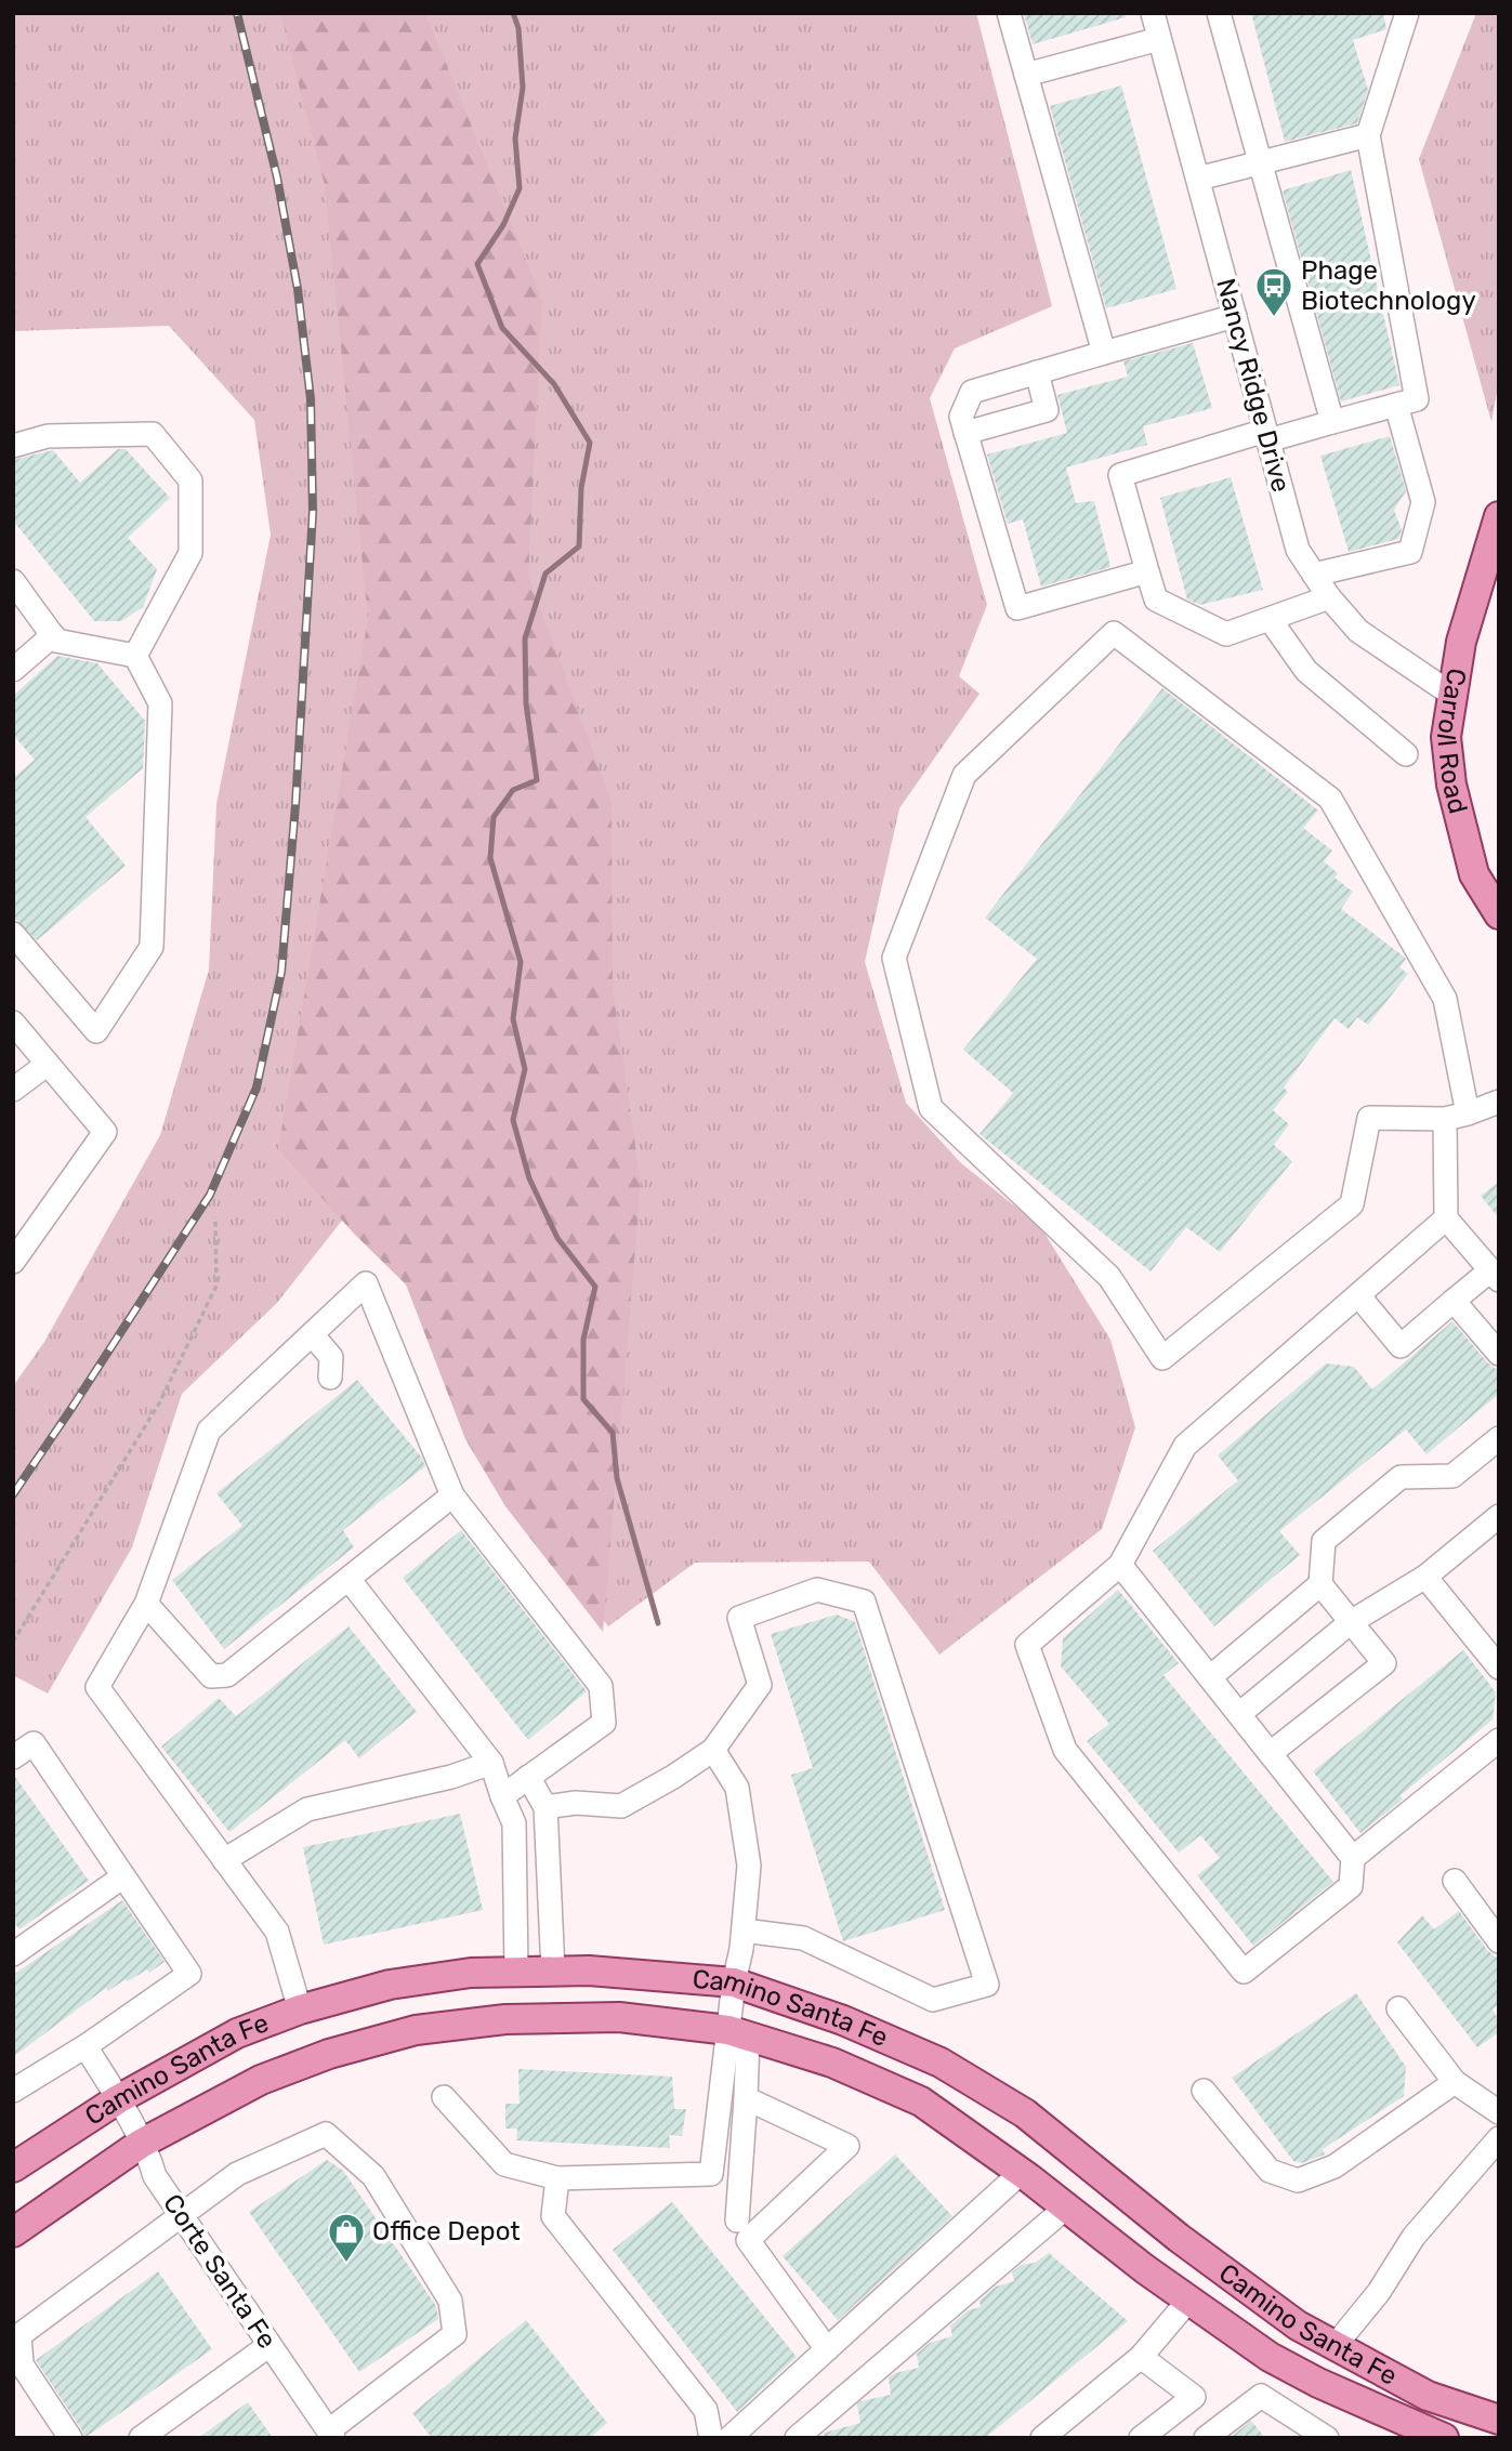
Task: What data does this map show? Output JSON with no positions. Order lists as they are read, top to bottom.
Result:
{
  "streets": {
    "main road": ["Carroll Road", "Camino Santa Fe"],
    "street": ["Nancy Ridge Drive", "Corte Santa Fe"]
  },
  "crossings": [
    ["Nancy Ridge Drive", "Carroll Road"],
    ["Camino Santa Fe", "Corte Santa Fe"]
  ],
  "places": {
    "bus stop": ["Phage Biotechnology"],
    "shop": ["Office Depot"]
  }
}
